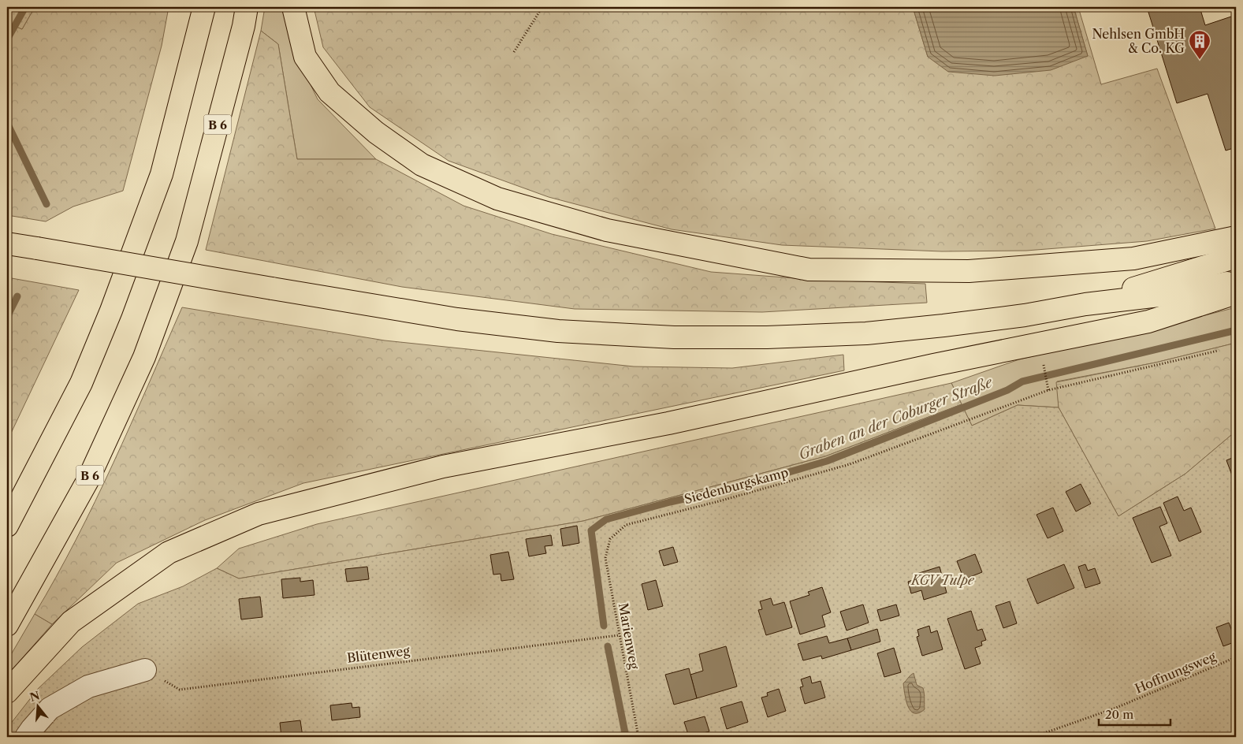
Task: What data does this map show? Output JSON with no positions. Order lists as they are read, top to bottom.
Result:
{
  "streets": {
    "highway": ["B 6"],
    "path": [
      "Siedenburgskamp",
      "Marienweg",
      "Blütenweg",
      "Hoffnungsweg"
    ]
  },
  "crossings": [
    ["Siedenburgskamp", "Marienweg"],
    ["Marienweg", "Blütenweg"]
  ],
  "water": ["Graben an der Coburger Straße"],
  "parks": ["KGV Tulpe"],
  "places": {
    "building": ["Nehlsen GmbH & Co. KG"]
  },
  "scale_bar": "20 m",
  "north": "top"
}
